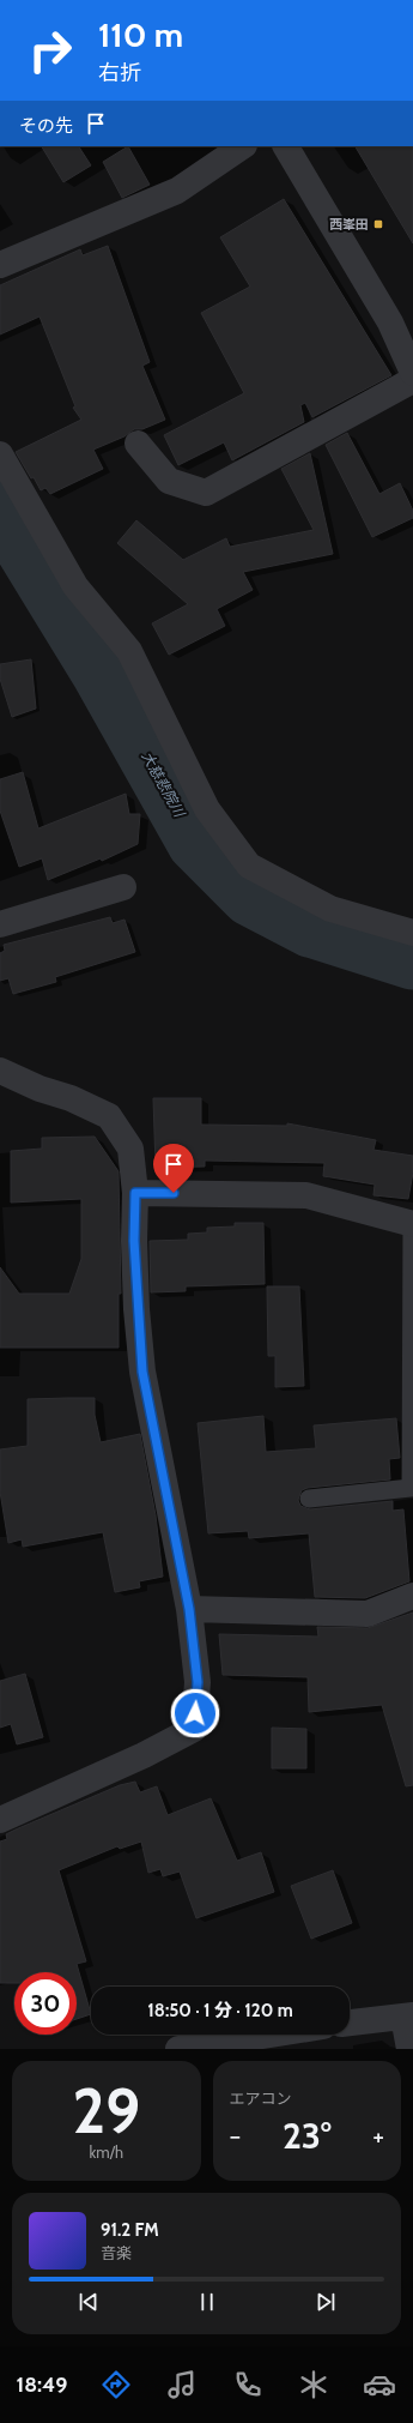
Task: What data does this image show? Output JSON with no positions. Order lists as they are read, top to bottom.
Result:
{
  "water": ["大慈悲院川"],
  "places": {
    "transit": ["西峯田"]
  },
  "page": {
    "turn": ["110 m", "右折"],
    "then": "その先",
    "limit": "30",
    "trip": "18:50 · 1 分 · 120 m",
    "tile": [
      ["29", "km/h"],
      "エアコン"
    ],
    "heat": ["−", "23°", "+"],
    "song": ["91.2 FM", "音楽"],
    "tabs": "18:49"
  }
}
